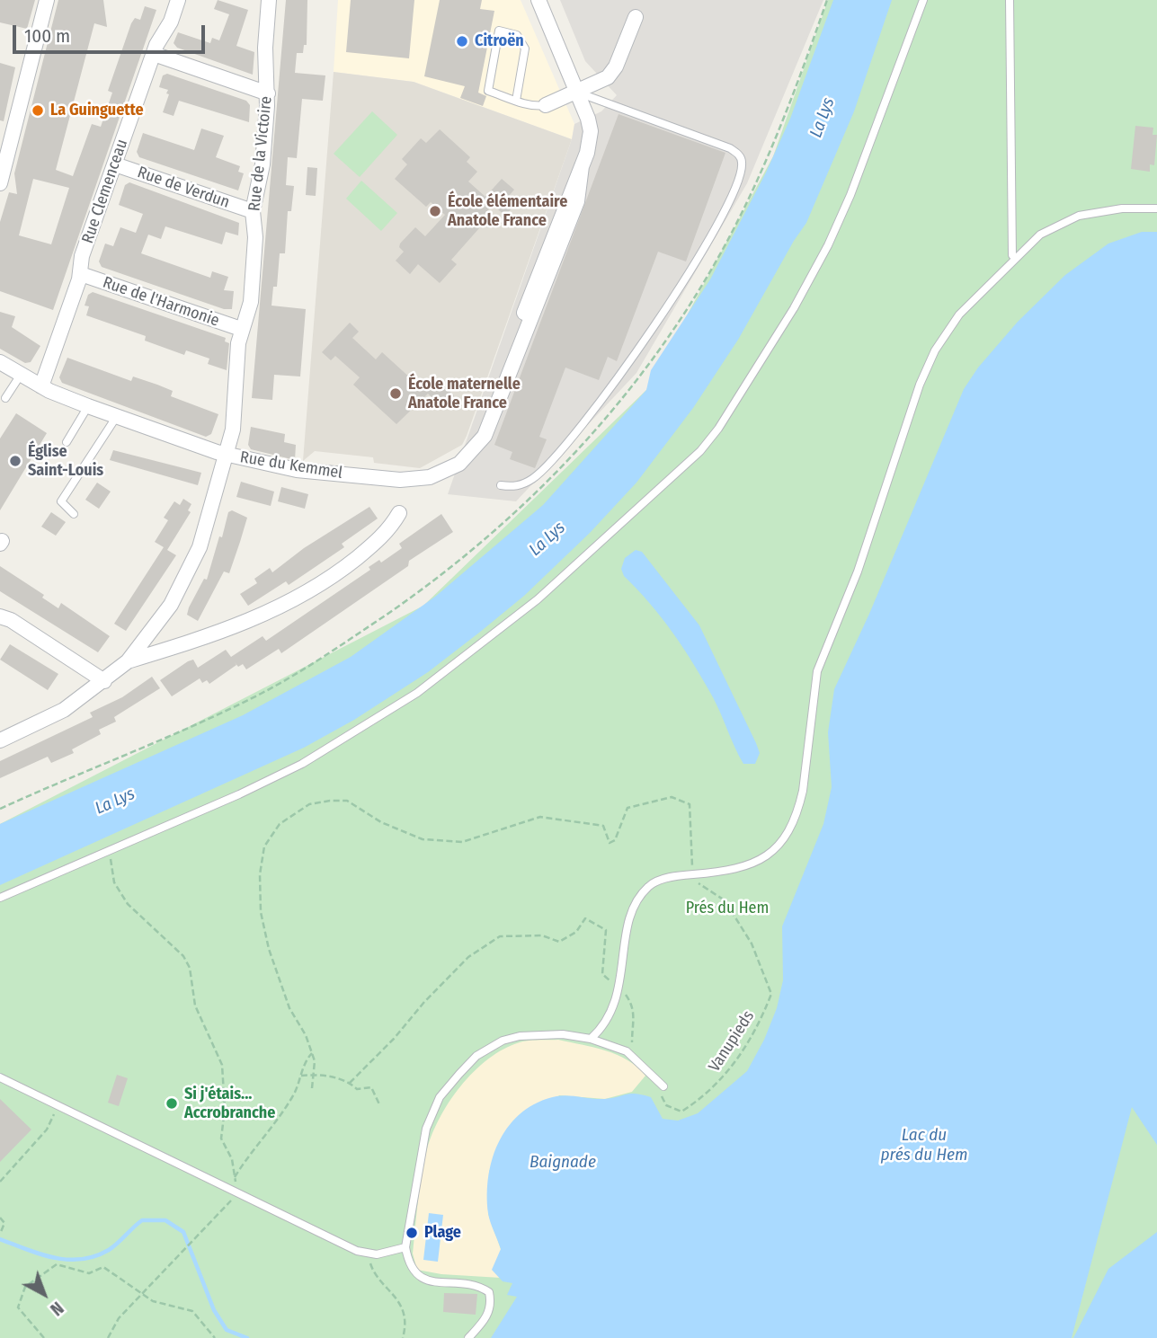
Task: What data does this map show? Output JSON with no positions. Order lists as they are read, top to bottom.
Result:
{
  "streets": {
    "street": [
      "Rue de la Victoire",
      "Rue de Verdun",
      "Rue Clemenceau",
      "Rue de l'Harmonie",
      "Rue du Kemmel"
    ],
    "path": ["Vanupieds"]
  },
  "crossings": [
    ["Rue de la Victoire", "Rue de Verdun"],
    ["Rue de la Victoire", "Rue de l'Harmonie"],
    ["Rue de la Victoire", "Rue du Kemmel"],
    ["Rue de Verdun", "Rue Clemenceau"],
    ["Rue Clemenceau", "Rue de l'Harmonie"],
    ["Rue Clemenceau", "Rue du Kemmel"]
  ],
  "water": ["La Lys", "Lac du prés du Hem", "Baignade"],
  "parks": ["Prés du Hem"],
  "places": [
    "Citroën",
    "La Guinguette",
    "École élémentaire Anatole France",
    "École maternelle Anatole France",
    "Église Saint-Louis",
    "Si j'étais... Accrobranche",
    "Plage"
  ],
  "scale_bar": "100 m",
  "north": "bottom right"
}
